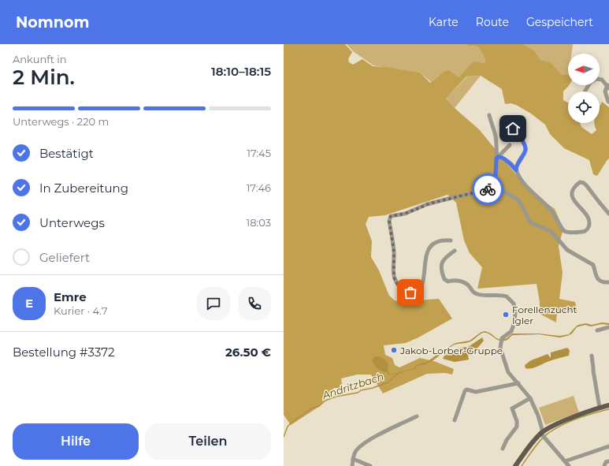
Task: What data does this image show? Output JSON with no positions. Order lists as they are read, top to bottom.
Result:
{
  "water": ["Andritzbach"],
  "places": ["Forellenzucht Igler", "Jakob-Lorber-Gruppe"],
  "north": "left",
  "page": {
    "header": "Nomnom",
    "nav": ["Karte", "Route", "Gespeichert"],
    "heading": ["2 Min.", "Ankunft in", "18:10–18:15"],
    "panel": [
      "Emre",
      "Kurier · 4.7",
      "Bestellung #3372",
      "26.50 €"
    ],
    "bar": "Unterwegs · 220 m",
    "list": [
      ["Bestätigt", "17:45"],
      ["In Zubereitung", "17:46"],
      ["Unterwegs", "18:03"],
      "Geliefert"
    ],
    "round": "E",
    "buttons": ["Hilfe", "Teilen"]
  }
}
